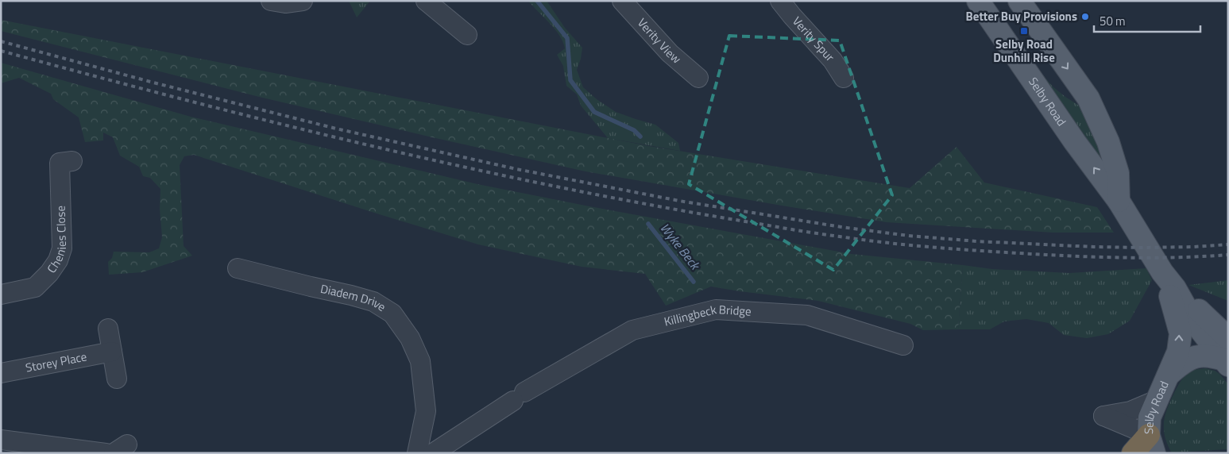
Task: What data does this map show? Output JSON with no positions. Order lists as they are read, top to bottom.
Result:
{
  "streets": {
    "main road": ["Selby Road"],
    "street": [
      "Verity Spur",
      "Verity View",
      "Chenies Close",
      "Diadem Drive",
      "Killingbeck Bridge",
      "Storey Place"
    ]
  },
  "water": ["Wyke Beck"],
  "places": {
    "other": ["Better Buy Provisions"],
    "transit": ["Selby Road Dunhill Rise"]
  },
  "scale_bar": "50 m"
}
